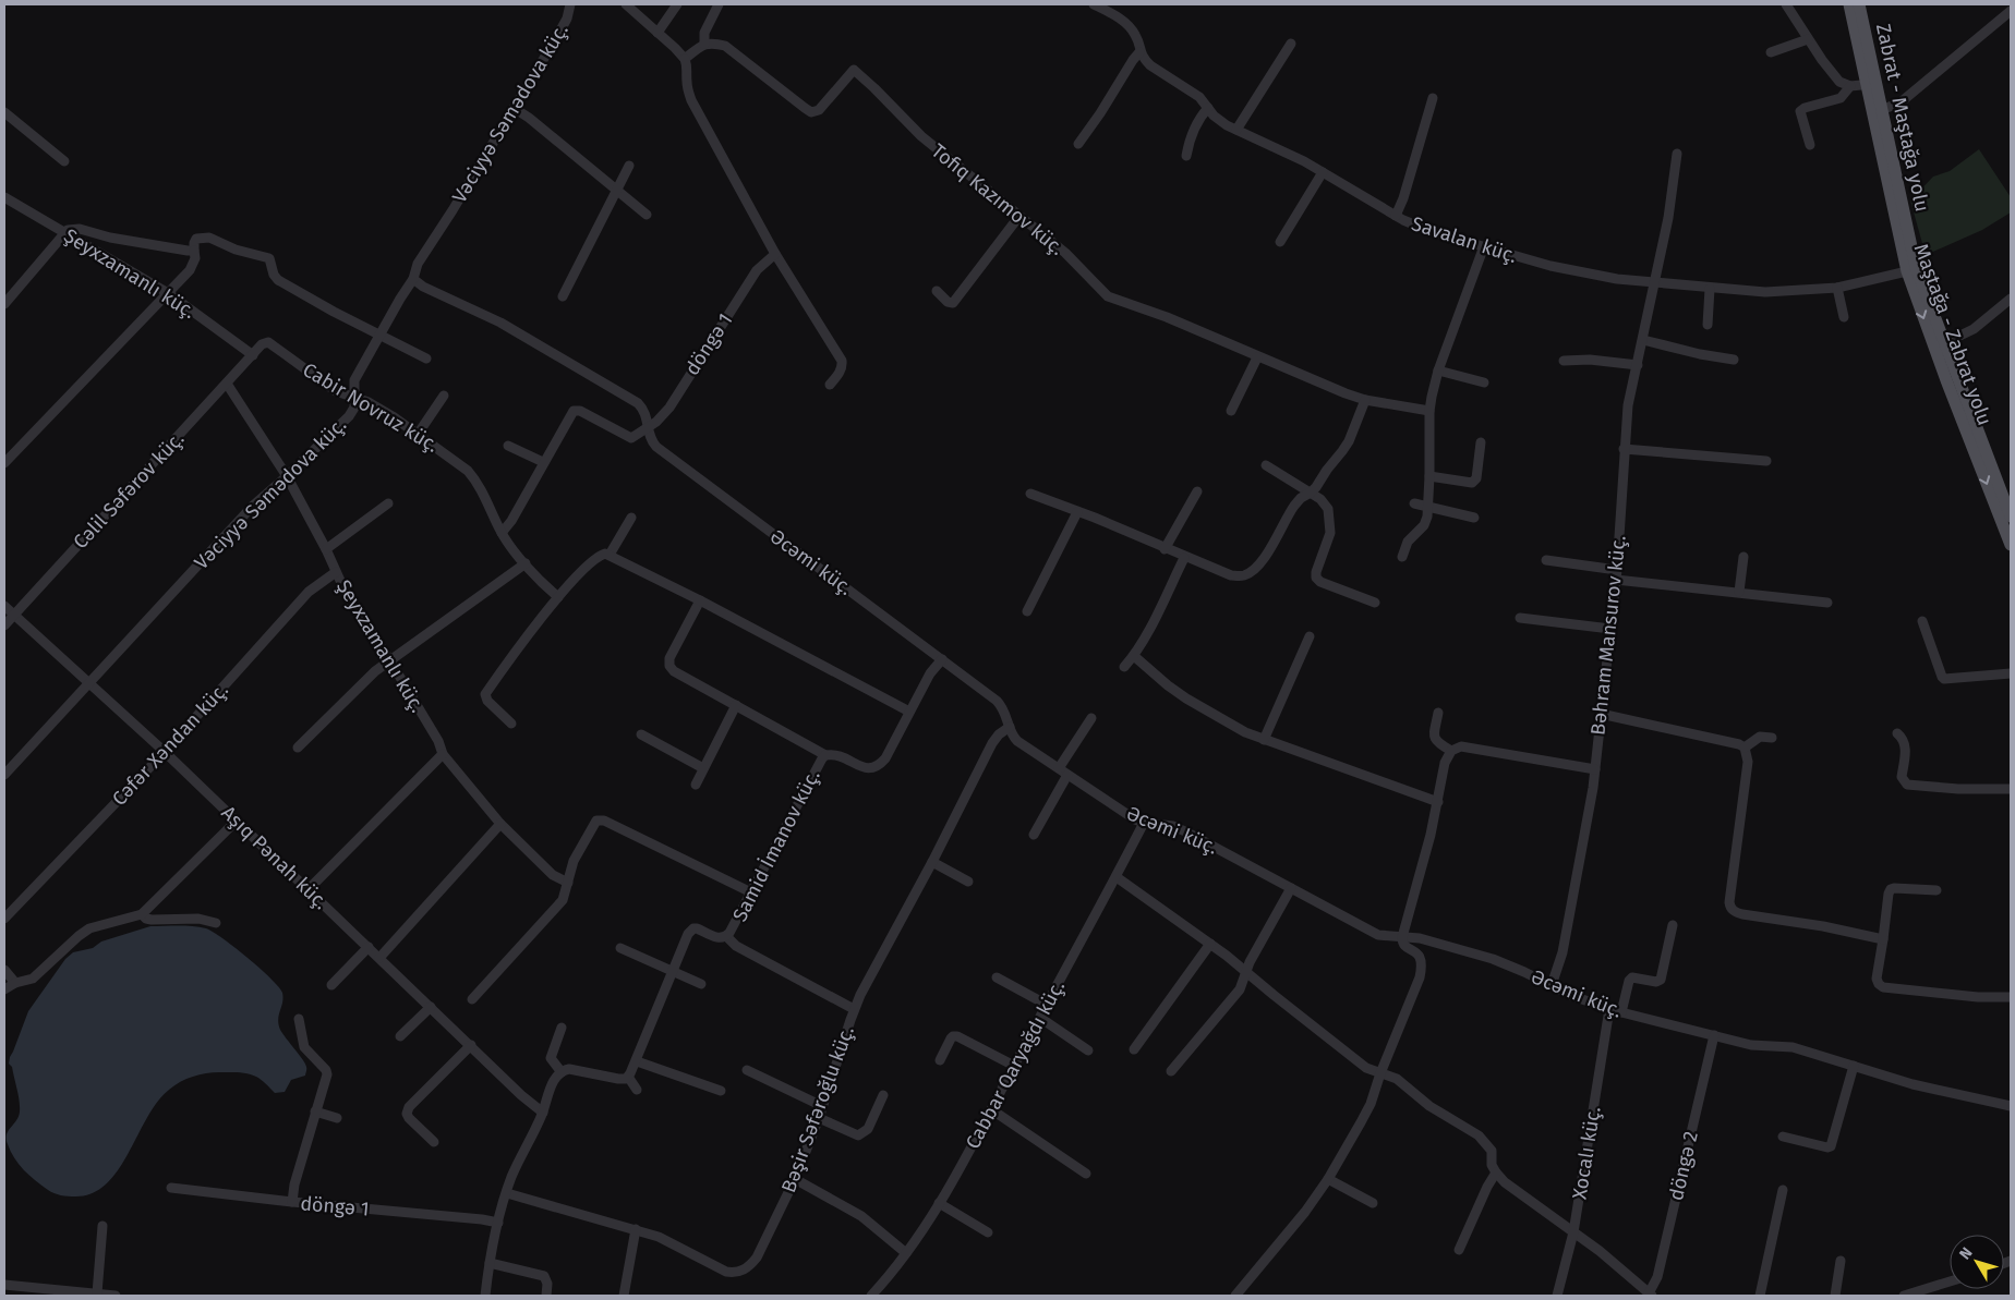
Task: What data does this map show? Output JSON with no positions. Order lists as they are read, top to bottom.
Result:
{
  "streets": {
    "main road": ["Zabrat - Maştağa yolu", "Maştağa - Zabrat yolu"],
    "street": [
      "Vəciyyə Səmədova küç.",
      "Tofiq Kazımov küç.",
      "Savalan küç.",
      "Şeyxzamanlı küç.",
      "döngə 1",
      "Cabir Novruz küç.",
      "Cəlil Səfərov küç.",
      "Əcəmi küç.",
      "Bəhram Mansurov küç.",
      "Cəfər Xəndan küç.",
      "Samid İmanov küç.",
      "Aşıq Pənah küç.",
      "Cabbar Qaryağdı küç.",
      "Bəşir Səfəroğlu küç.",
      "Xocalı küç.",
      "döngə 2"
    ]
  },
  "crossings": [
    ["Vəciyyə Səmədova küç.", "Şeyxzamanlı küç."],
    ["Vəciyyə Səmədova küç.", "Cabir Novruz küç."],
    ["Vəciyyə Səmədova küç.", "Əcəmi küç."],
    ["Vəciyyə Səmədova küç.", "Aşıq Pənah küç."],
    ["Zabrat - Maştağa yolu", "Maştağa - Zabrat yolu"],
    ["Savalan küç.", "Maştağa - Zabrat yolu"],
    ["Savalan küç.", "Bəhram Mansurov küç."],
    ["Şeyxzamanlı küç.", "Cabir Novruz küç."],
    ["Şeyxzamanlı küç.", "Cəlil Səfərov küç."],
    ["Şeyxzamanlı küç.", "Cəfər Xəndan küç."],
    ["döngə 1", "Cabir Novruz küç."],
    ["döngə 1", "Əcəmi küç."],
    ["Cabir Novruz küç.", "Cəlil Səfərov küç."],
    ["Cəlil Səfərov küç.", "Aşıq Pənah küç."],
    ["Əcəmi küç.", "Bəhram Mansurov küç."],
    ["Əcəmi küç.", "Samid İmanov küç."],
    ["Əcəmi küç.", "Cabbar Qaryağdı küç."],
    ["Əcəmi küç.", "Bəşir Səfəroğlu küç."],
    ["Əcəmi küç.", "Xocalı küç."],
    ["Əcəmi küç.", "döngə 2"],
    ["Cəfər Xəndan küç.", "Aşıq Pənah küç."]
  ],
  "one_way": ["Maştağa - Zabrat yolu"],
  "north": "top left"
}
